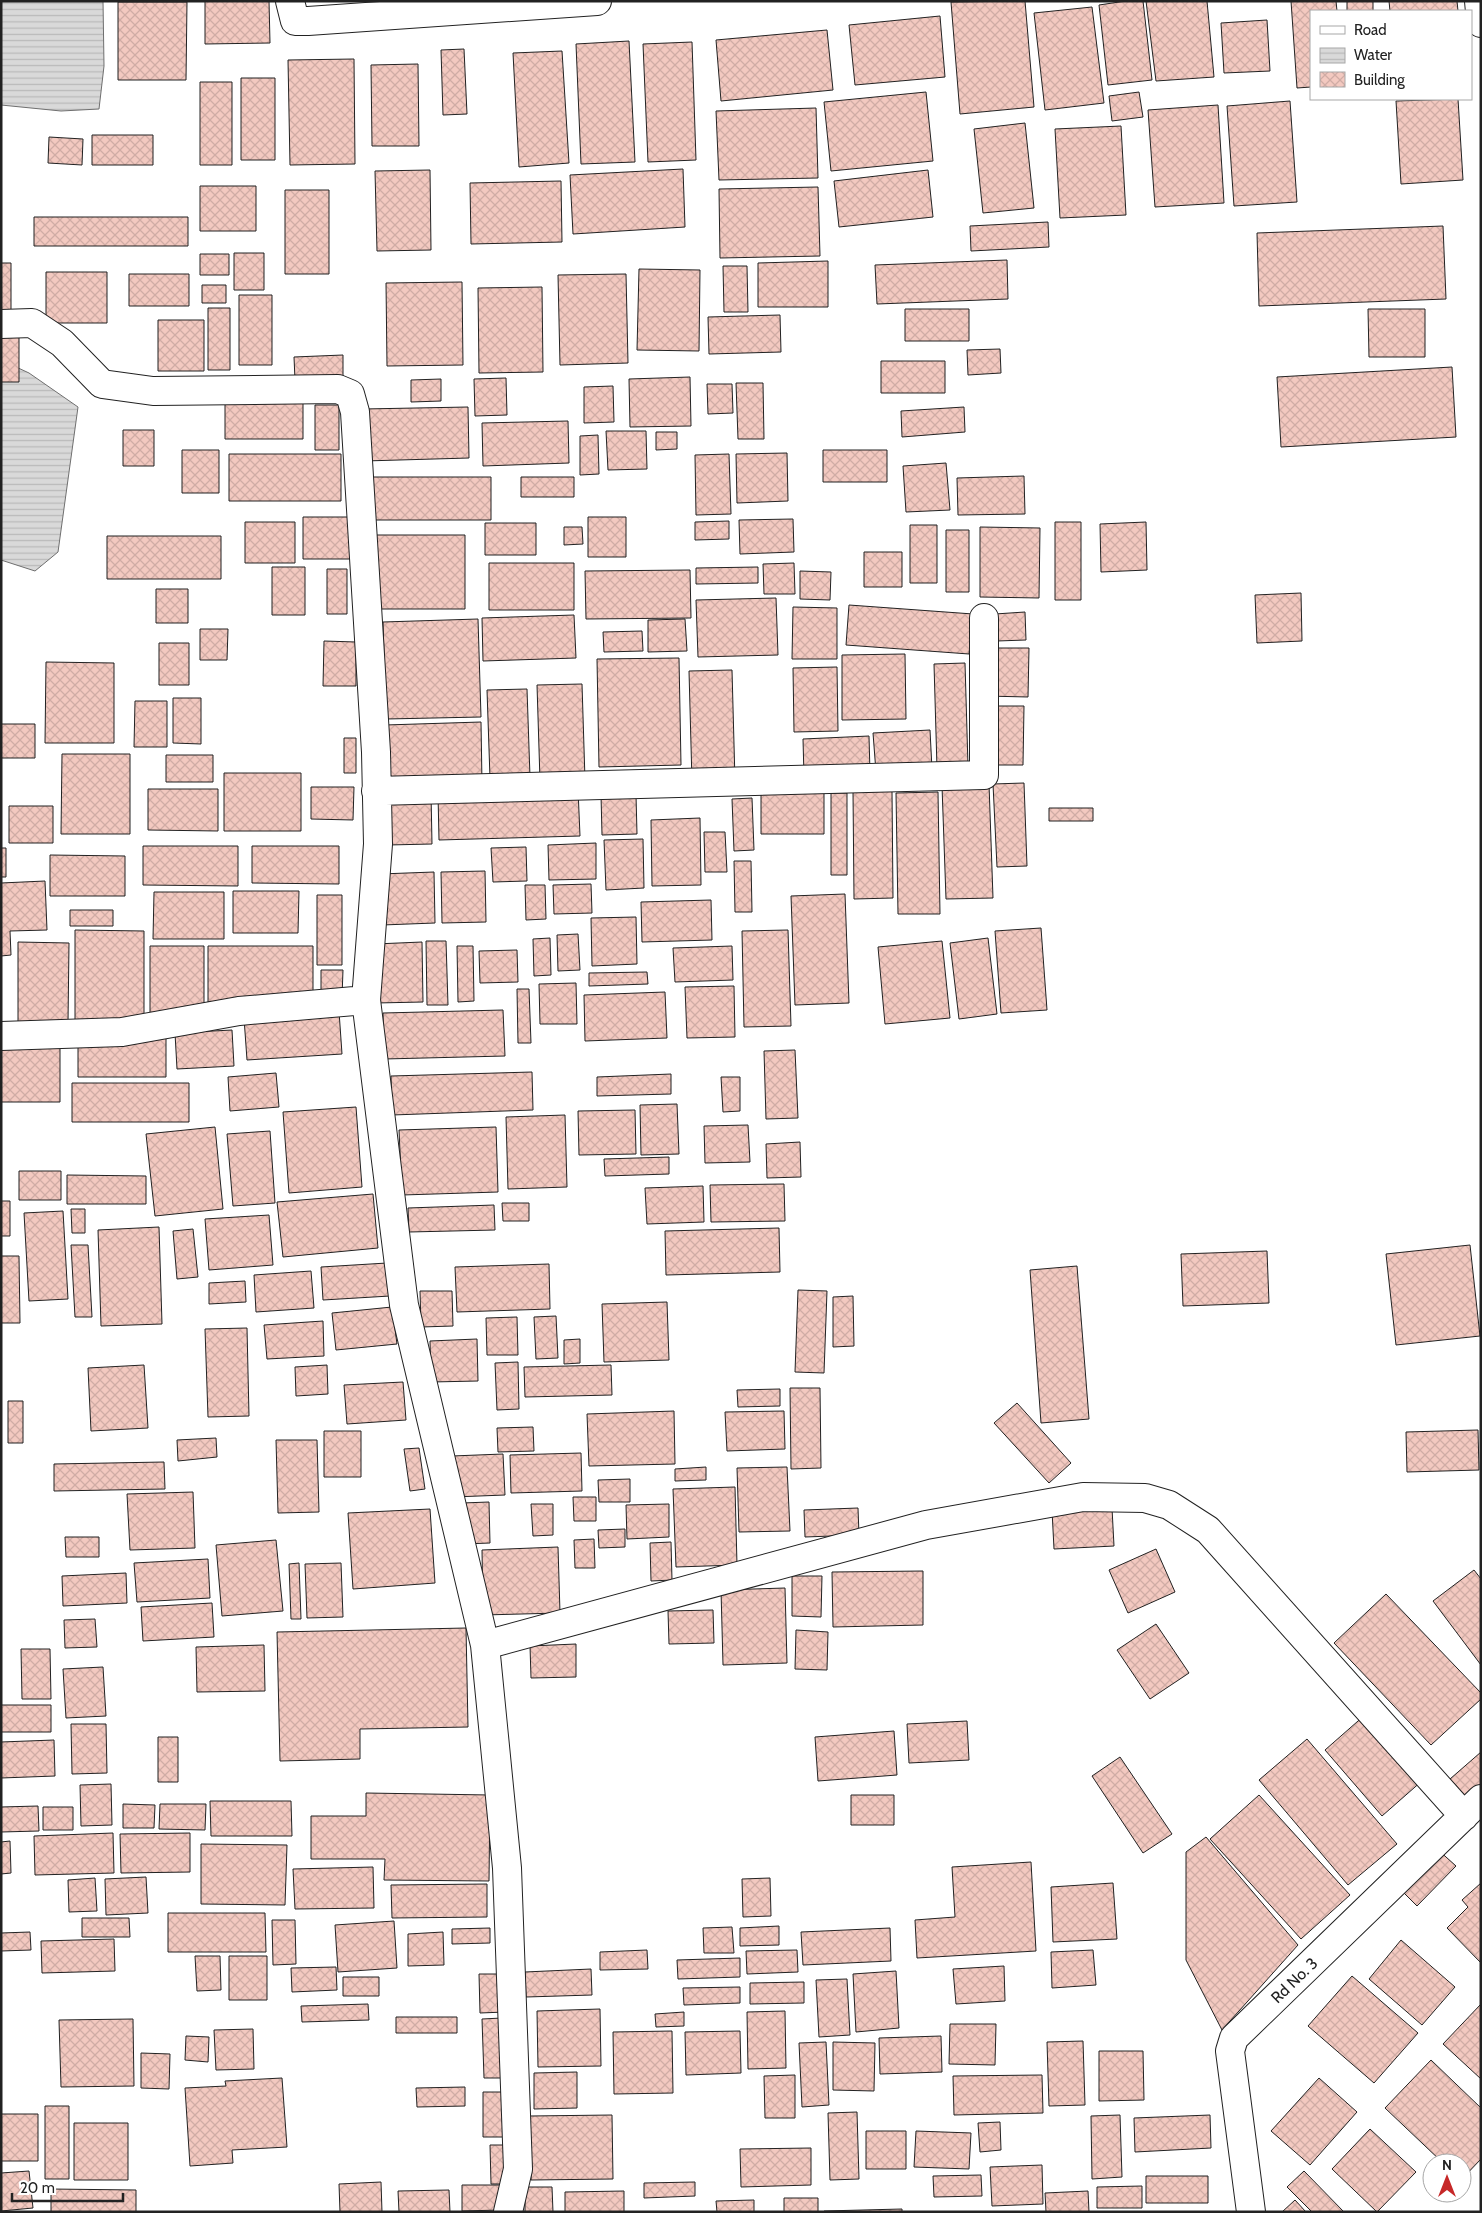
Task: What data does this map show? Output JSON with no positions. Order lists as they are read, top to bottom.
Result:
{
  "streets": {
    "street": ["Rd No. 3"]
  },
  "legend": ["Road", "Water", "Building"],
  "scale_bar": "20 m",
  "north": "top"
}
